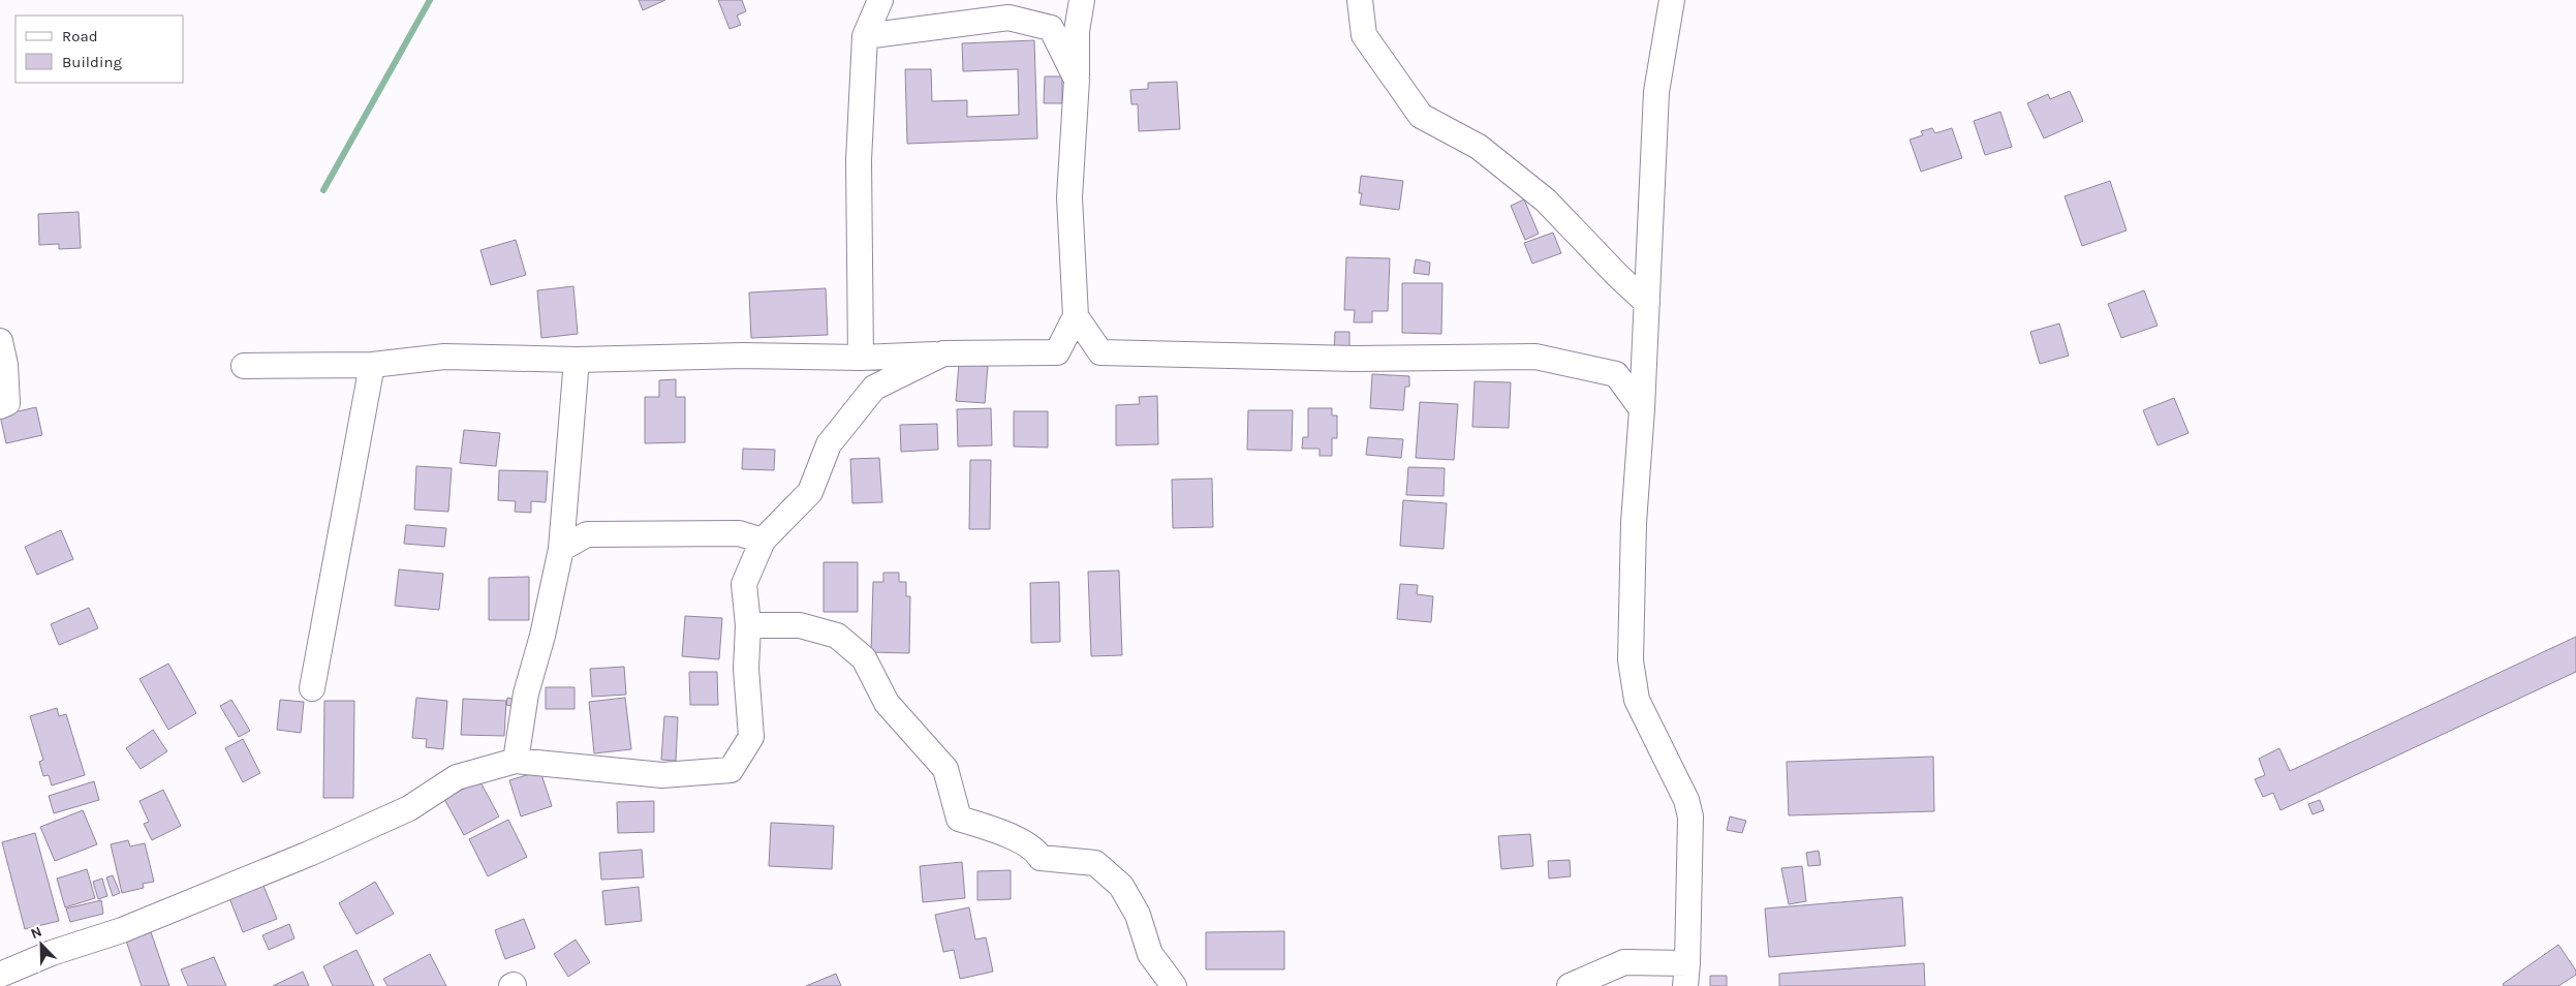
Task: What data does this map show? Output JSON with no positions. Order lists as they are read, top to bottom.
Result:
{
  "legend": ["Road", "Building"],
  "north": "top left"
}
